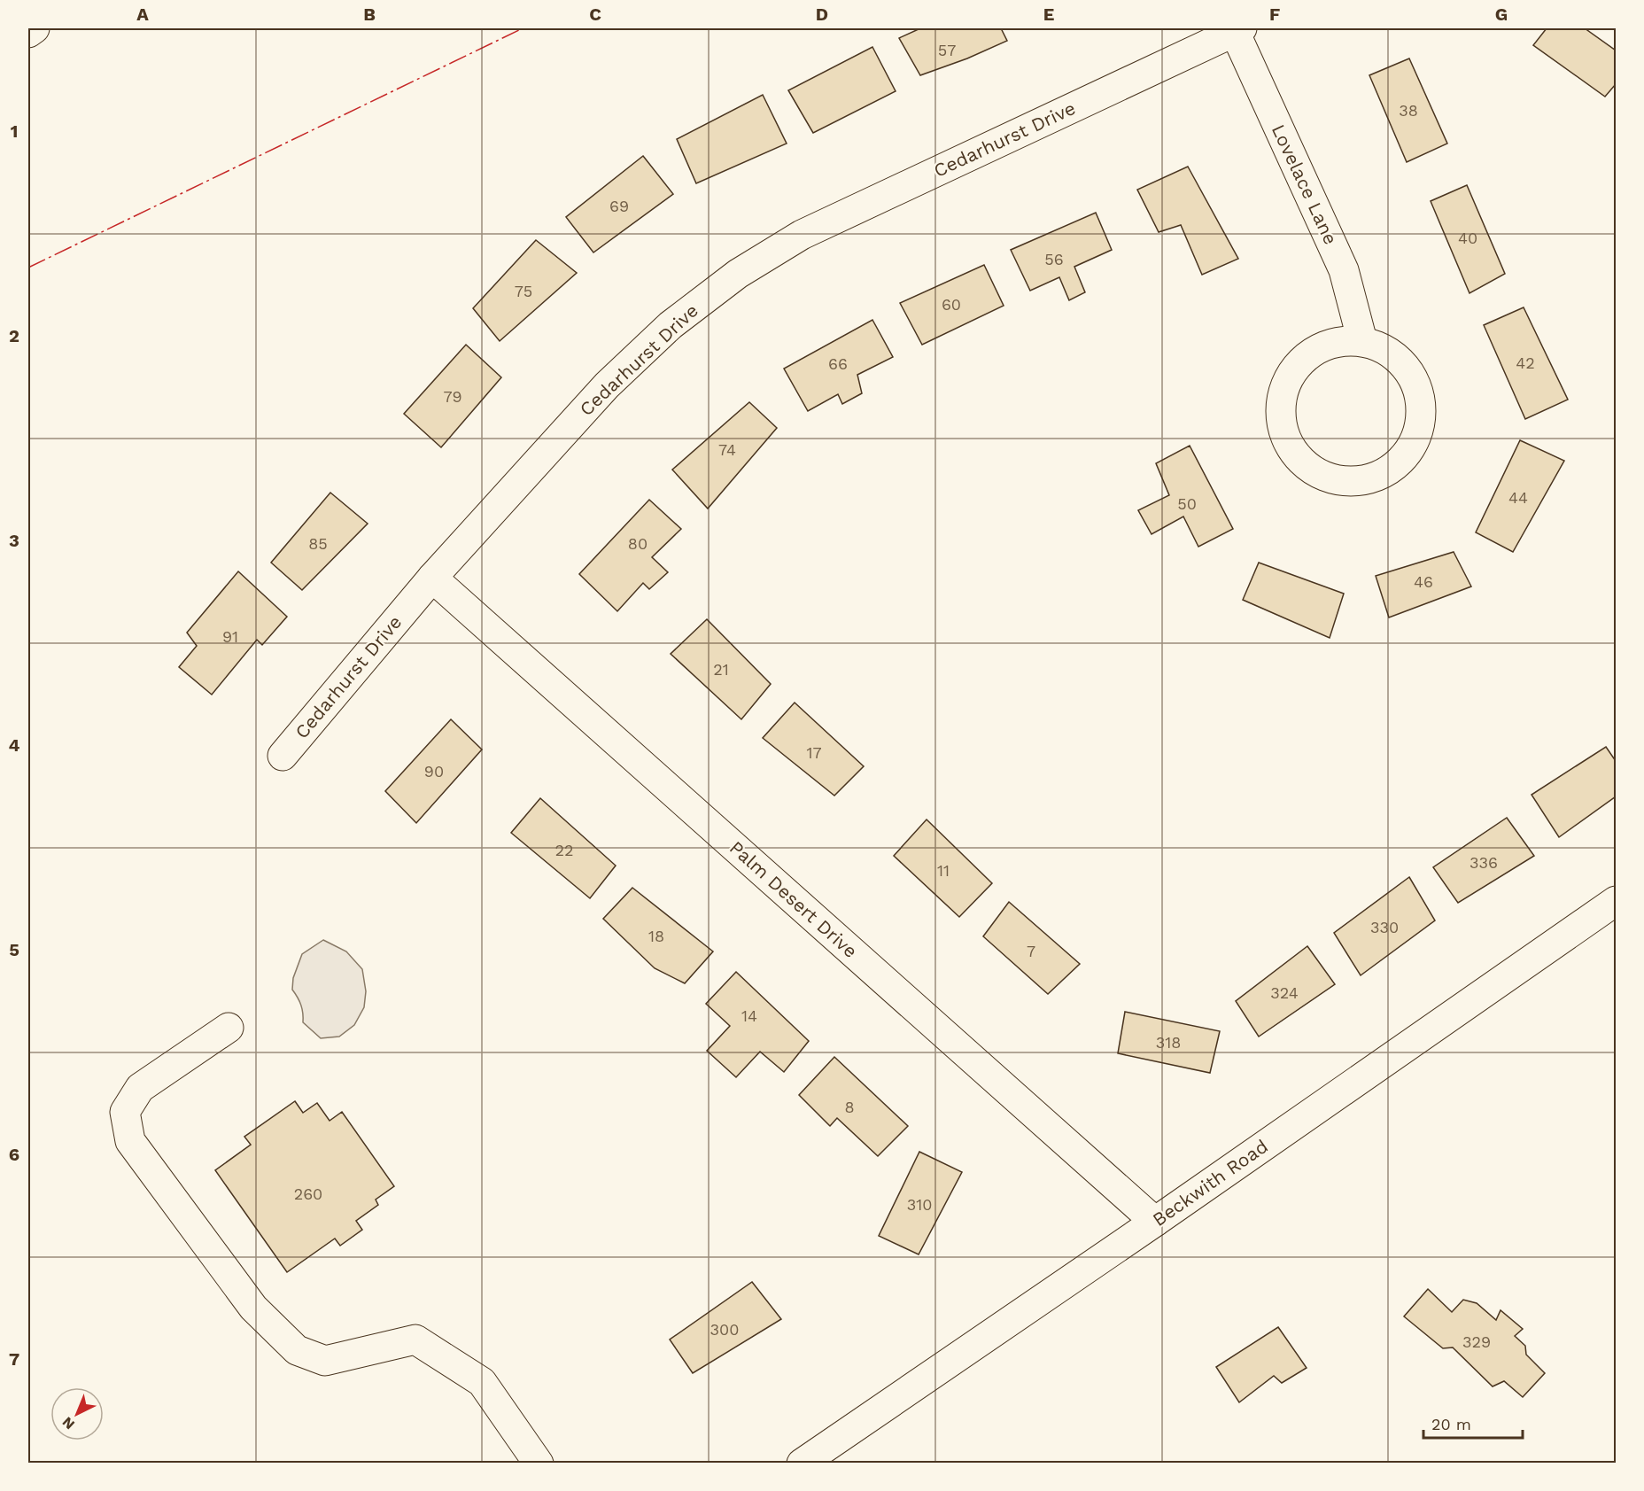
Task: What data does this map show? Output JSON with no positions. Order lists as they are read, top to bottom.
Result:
{
  "streets": {
    "street": [
      "Cedarhurst Drive",
      "Lovelace Lane",
      "Palm Desert Drive",
      "Beckwith Road"
    ]
  },
  "crossings": [
    ["Cedarhurst Drive", "Lovelace Lane"],
    ["Cedarhurst Drive", "Palm Desert Drive"],
    ["Palm Desert Drive", "Beckwith Road"]
  ],
  "house_numbers": [
    "57",
    "38",
    "69",
    "40",
    "56",
    "75",
    "60",
    "42",
    "66",
    "79",
    "74",
    "44",
    "50",
    "85",
    "80",
    "46",
    "91",
    "21",
    "17",
    "90",
    "22",
    "336",
    "11",
    "330",
    "18",
    "7",
    "324",
    "14",
    "318",
    "8",
    "260",
    "310",
    "300",
    "329"
  ],
  "scale_bar": "20 m",
  "north": "bottom left",
  "grid": {
    "columns": [
      "A",
      "B",
      "C",
      "D",
      "E",
      "F",
      "G"
    ],
    "rows": [
      "1",
      "2",
      "3",
      "4",
      "5",
      "6",
      "7"
    ]
  }
}
